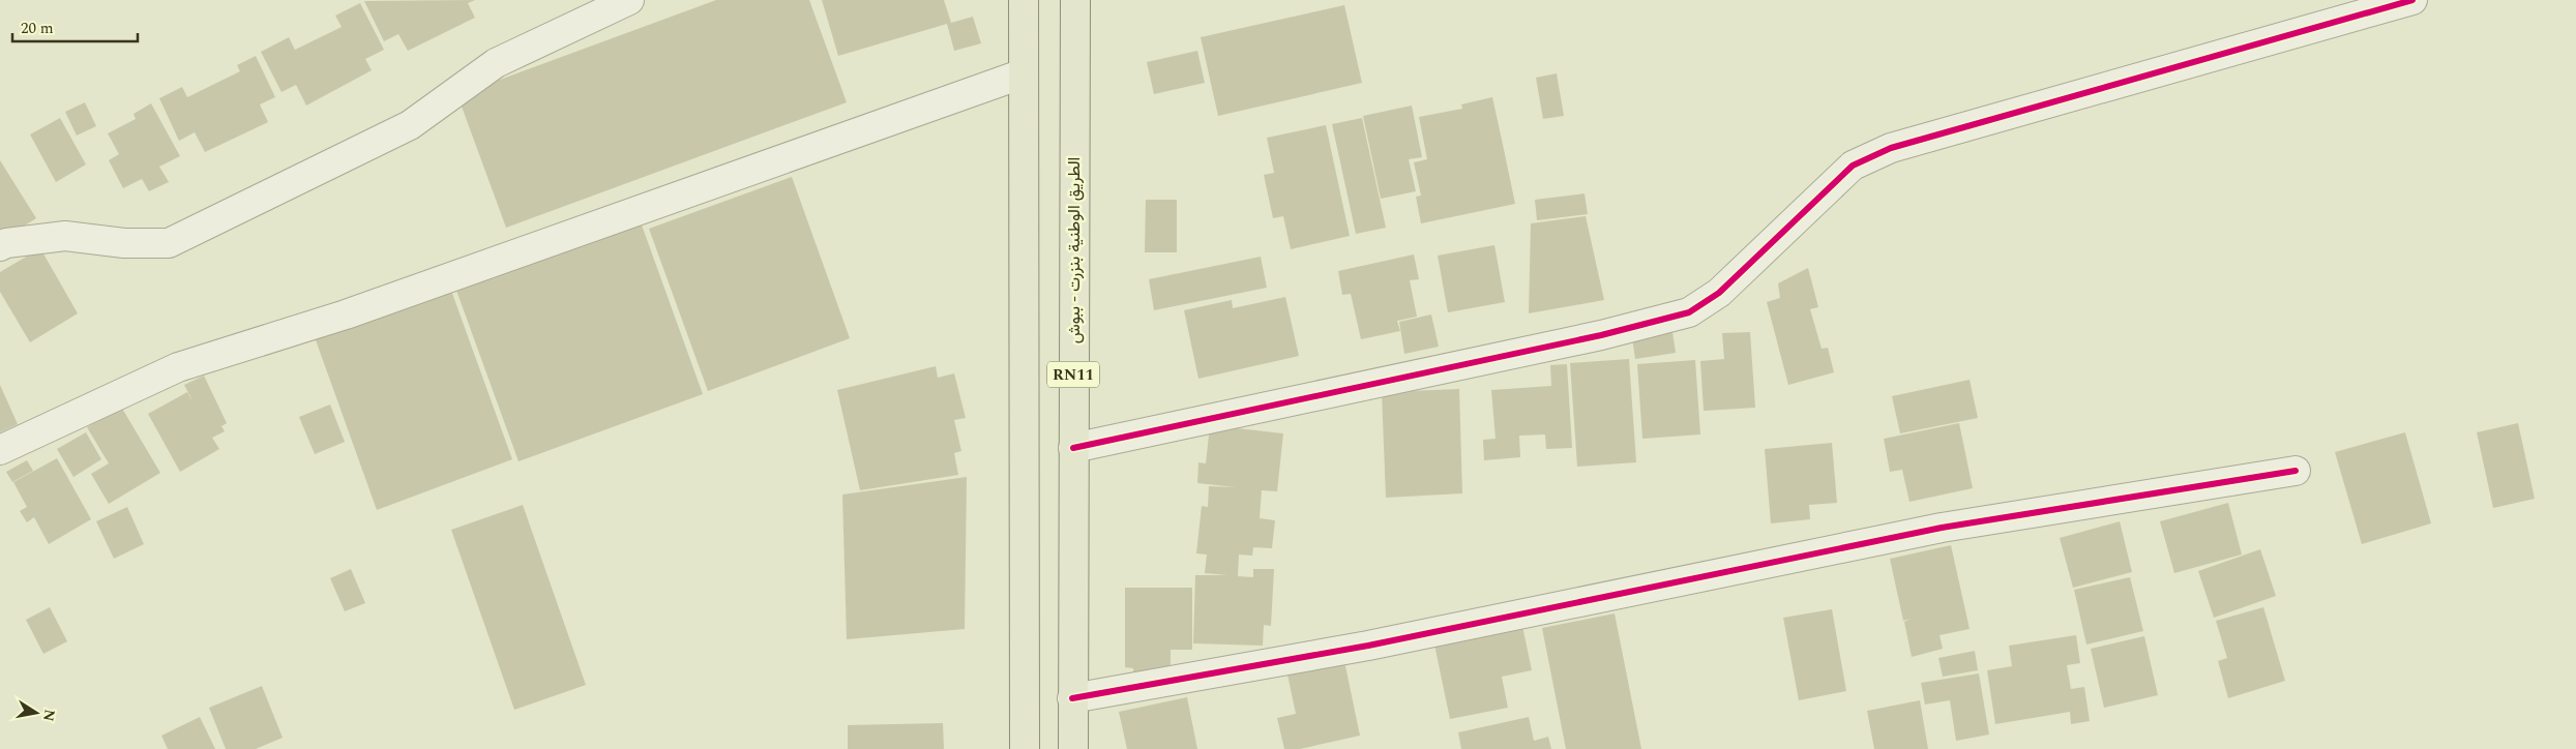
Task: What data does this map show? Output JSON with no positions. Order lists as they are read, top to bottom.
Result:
{
  "streets": {
    "main road": ["الطريق الوطنية بنزرت - ببوش", "RN11"]
  },
  "scale_bar": "20 m",
  "north": "right"
}
